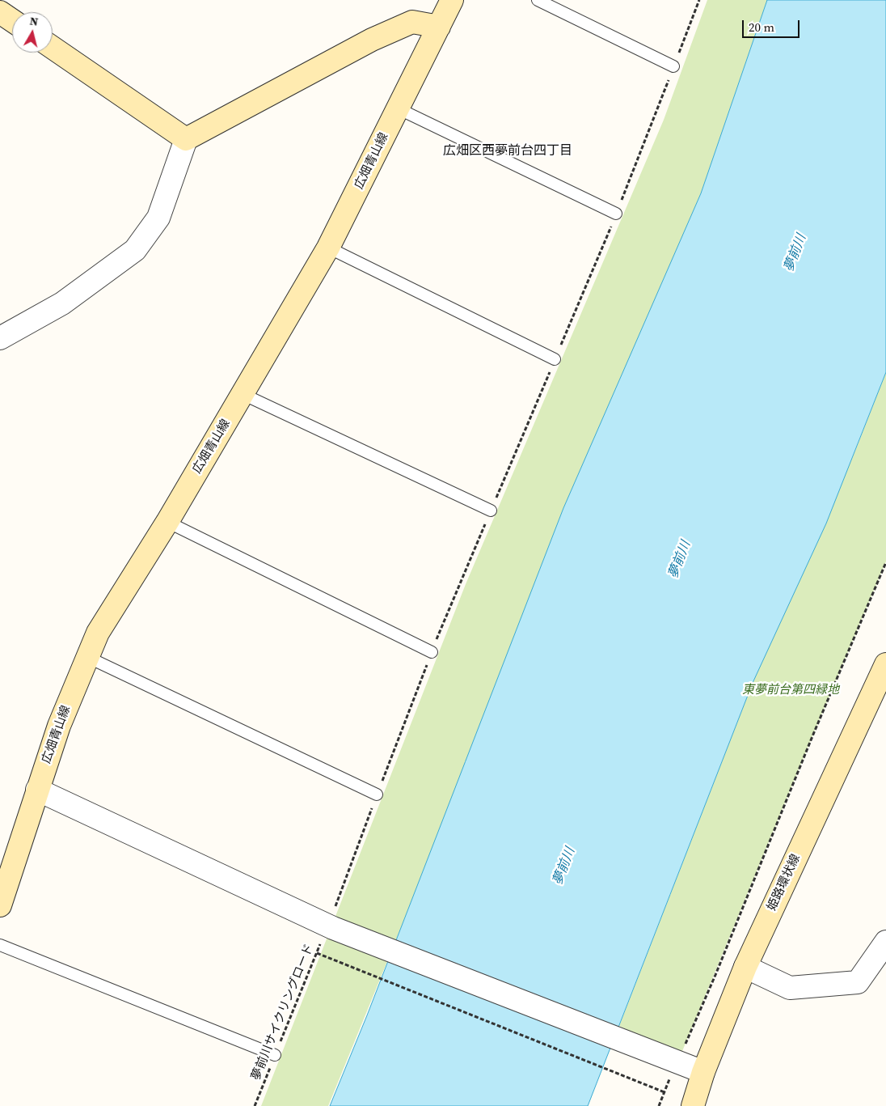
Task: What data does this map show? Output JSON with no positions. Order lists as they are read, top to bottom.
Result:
{
  "streets": {
    "main road": ["広畑青山線", "姫路環状線"],
    "path": ["夢前川サイクリングロード"]
  },
  "districts": ["広畑区西夢前台四丁目"],
  "water": ["夢前川"],
  "parks": ["東夢前台第四緑地"],
  "scale_bar": "20 m",
  "north": "top"
}
